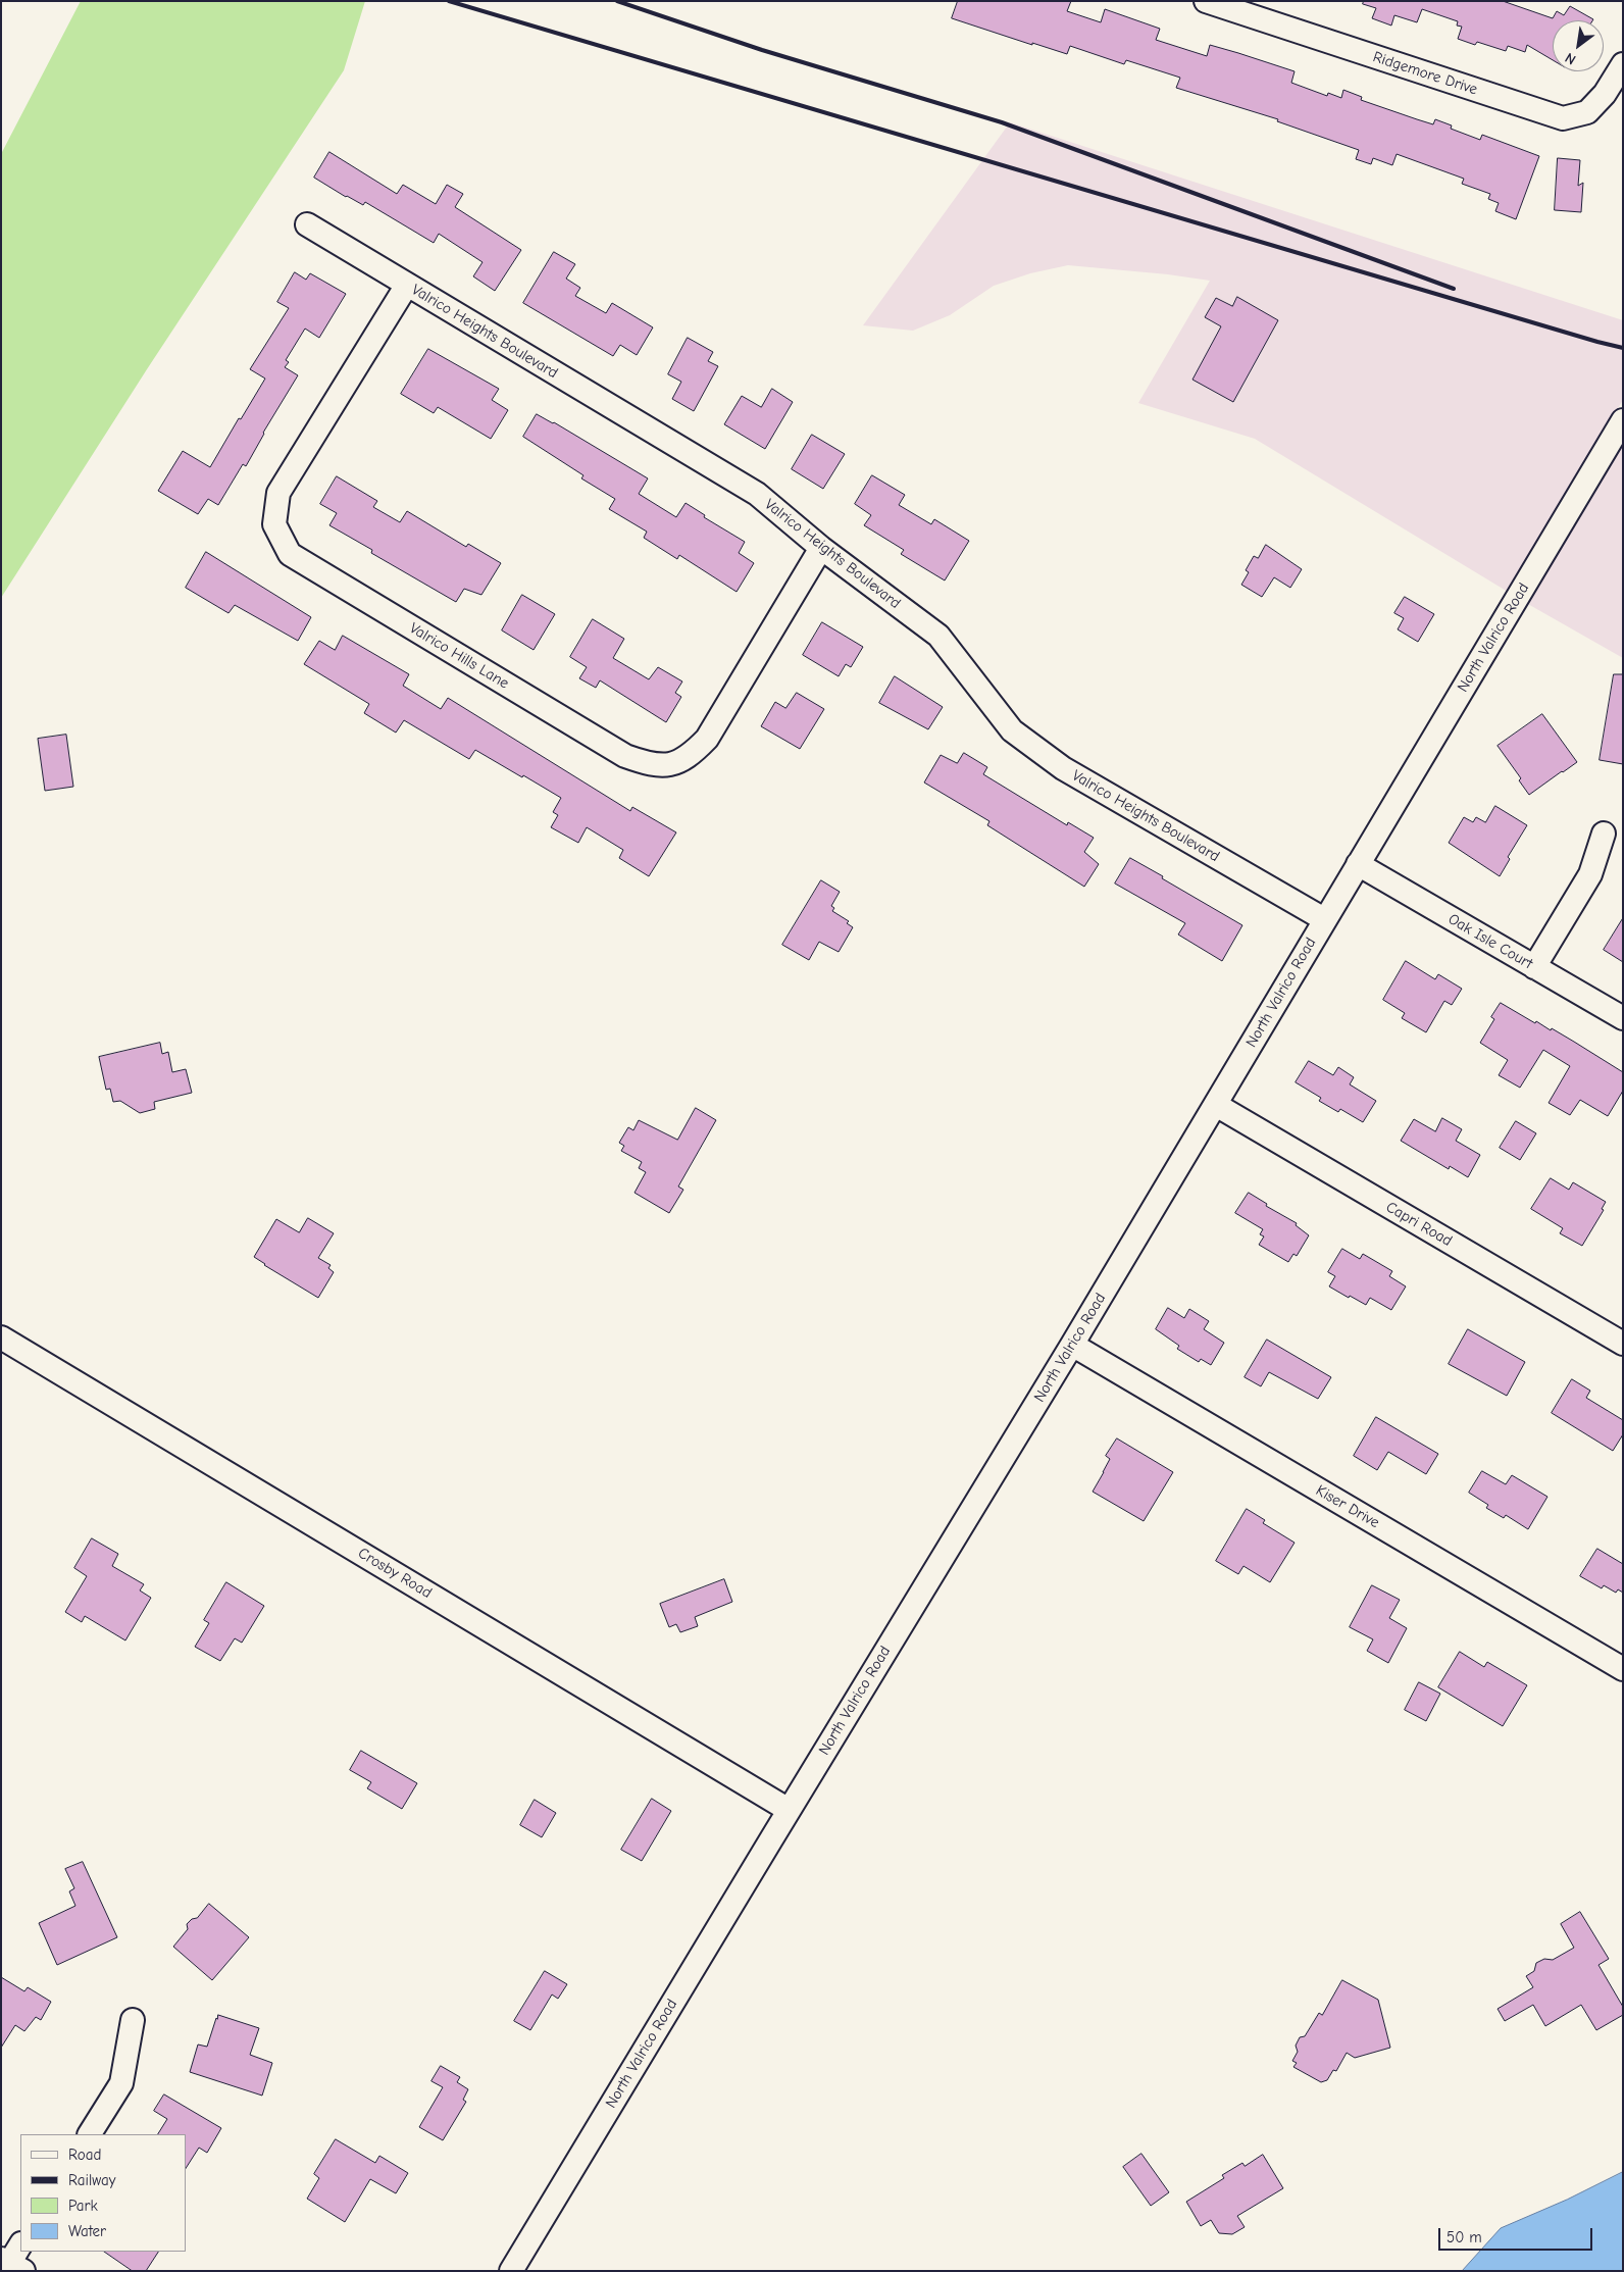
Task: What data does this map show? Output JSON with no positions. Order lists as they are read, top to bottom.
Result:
{
  "streets": {
    "street": [
      "Ridgemore Drive",
      "Valrico Heights Boulevard",
      "North Valrico Road",
      "Valrico Hills Lane",
      "Oak Isle Court",
      "Capri Road",
      "Kiser Drive",
      "Crosby Road"
    ]
  },
  "crossings": [
    ["Valrico Heights Boulevard", "North Valrico Road"],
    ["Valrico Heights Boulevard", "Valrico Hills Lane"],
    ["North Valrico Road", "Oak Isle Court"],
    ["North Valrico Road", "Capri Road"],
    ["North Valrico Road", "Kiser Drive"],
    ["North Valrico Road", "Crosby Road"]
  ],
  "legend": [
    "Road",
    "Railway",
    "Park",
    "Water"
  ],
  "scale_bar": "50 m",
  "north": "bottom left"
}
